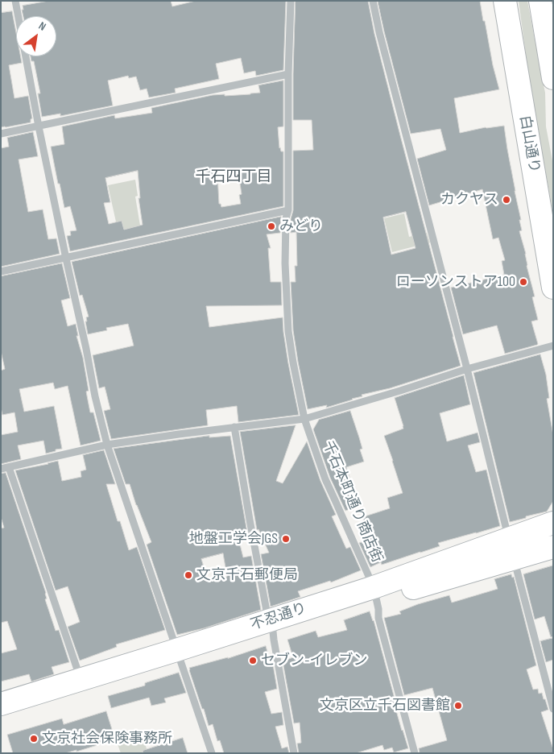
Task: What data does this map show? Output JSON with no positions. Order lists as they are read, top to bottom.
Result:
{
  "streets": {
    "main road": ["白山通り", "不忍通り"],
    "street": ["千石本町通り商店街"]
  },
  "crossings": [
    ["千石本町通り商店街", "不忍通り"]
  ],
  "districts": ["千石四丁目"],
  "places": [
    "カクヤス",
    "みどり",
    "ローソンストア100",
    "地盤工学会JGS",
    "文京千石郵便局",
    "セブン-イレブン",
    "文京区立千石図書館",
    "文京社会保険事務所"
  ],
  "north": "top right"
}
